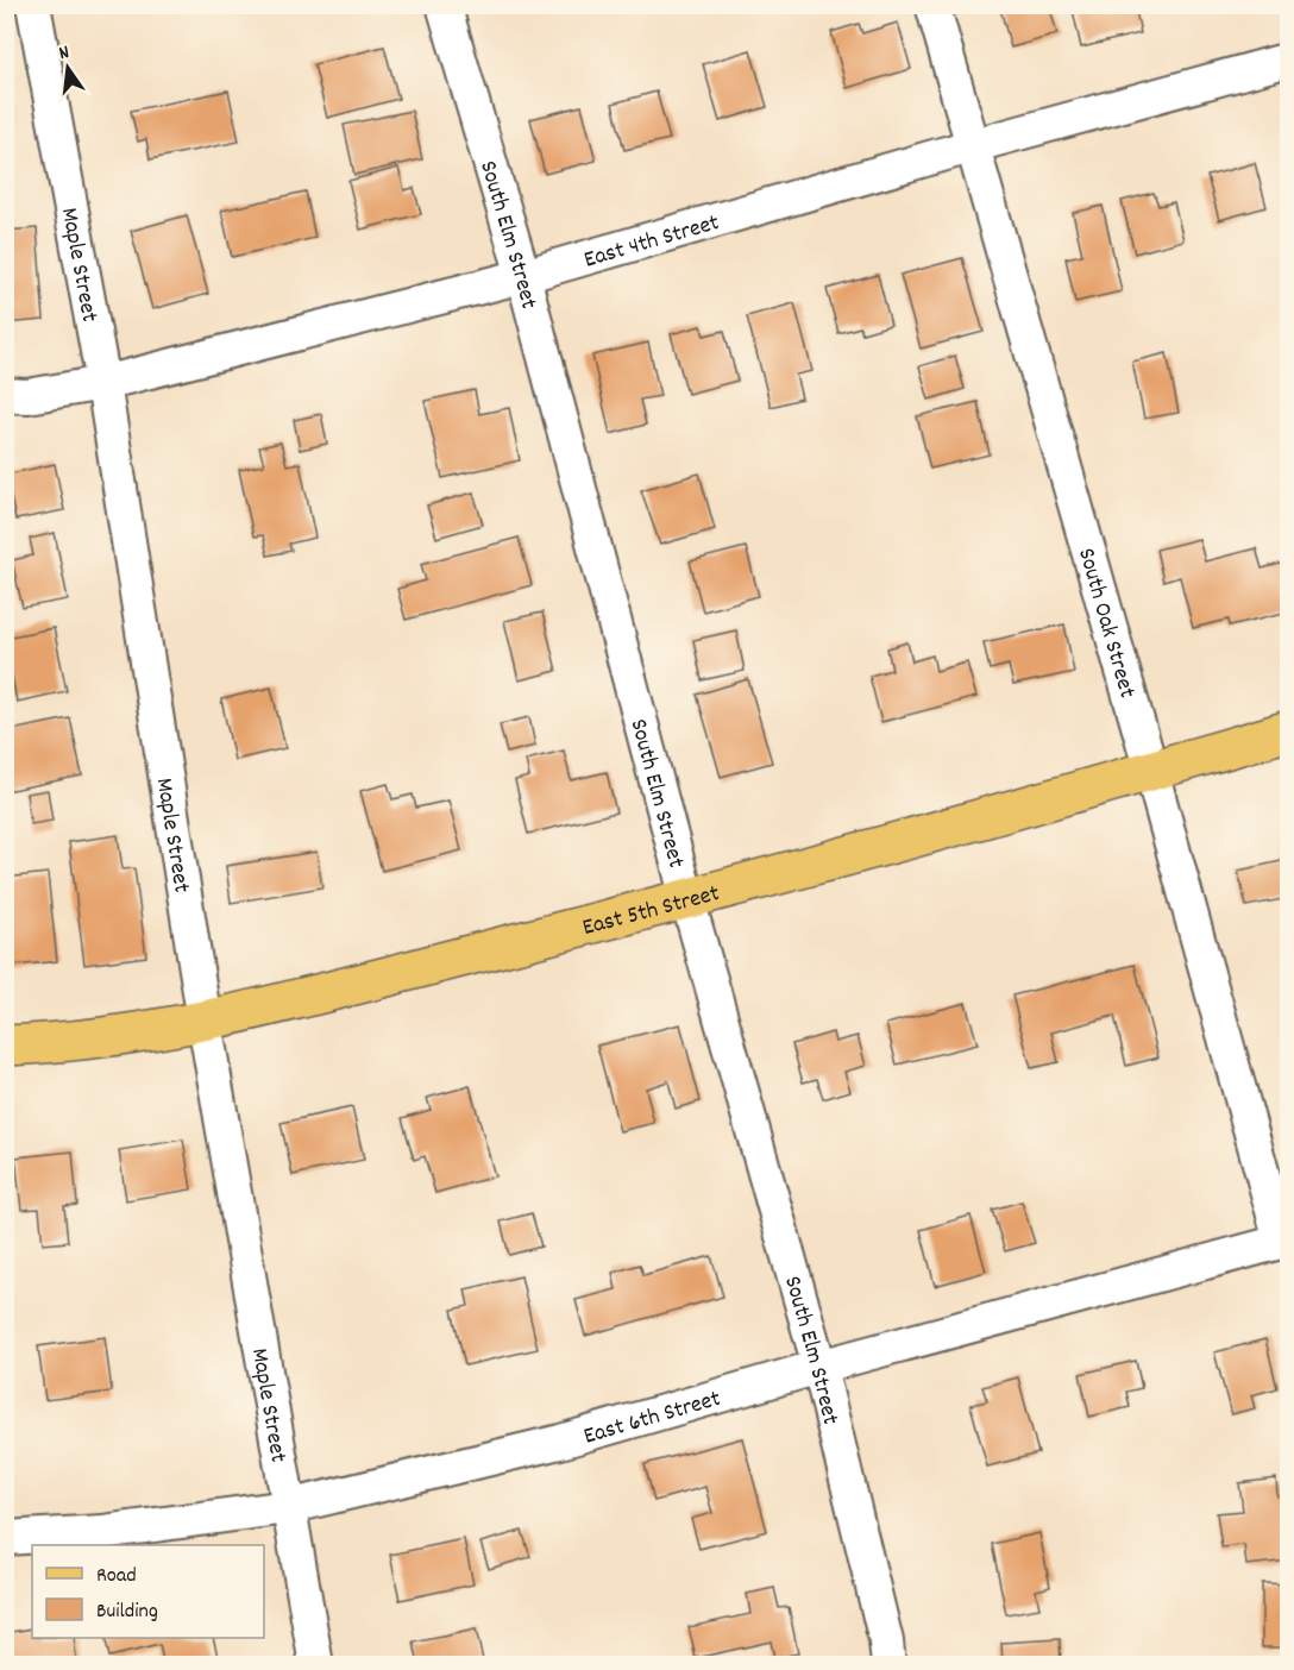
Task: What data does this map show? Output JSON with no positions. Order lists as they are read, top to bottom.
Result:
{
  "streets": {
    "main road": ["East 5th Street"],
    "street": [
      "South Elm Street",
      "East 4th Street",
      "Maple Street",
      "South Oak Street",
      "East 6th Street"
    ]
  },
  "crossings": [
    ["South Elm Street", "East 4th Street"],
    ["South Elm Street", "East 5th Street"],
    ["South Elm Street", "East 6th Street"],
    ["East 4th Street", "Maple Street"],
    ["East 4th Street", "South Oak Street"],
    ["Maple Street", "East 5th Street"],
    ["Maple Street", "East 6th Street"],
    ["South Oak Street", "East 5th Street"],
    ["South Oak Street", "East 6th Street"]
  ],
  "legend": ["Road", "Building"],
  "north": "top"
}
